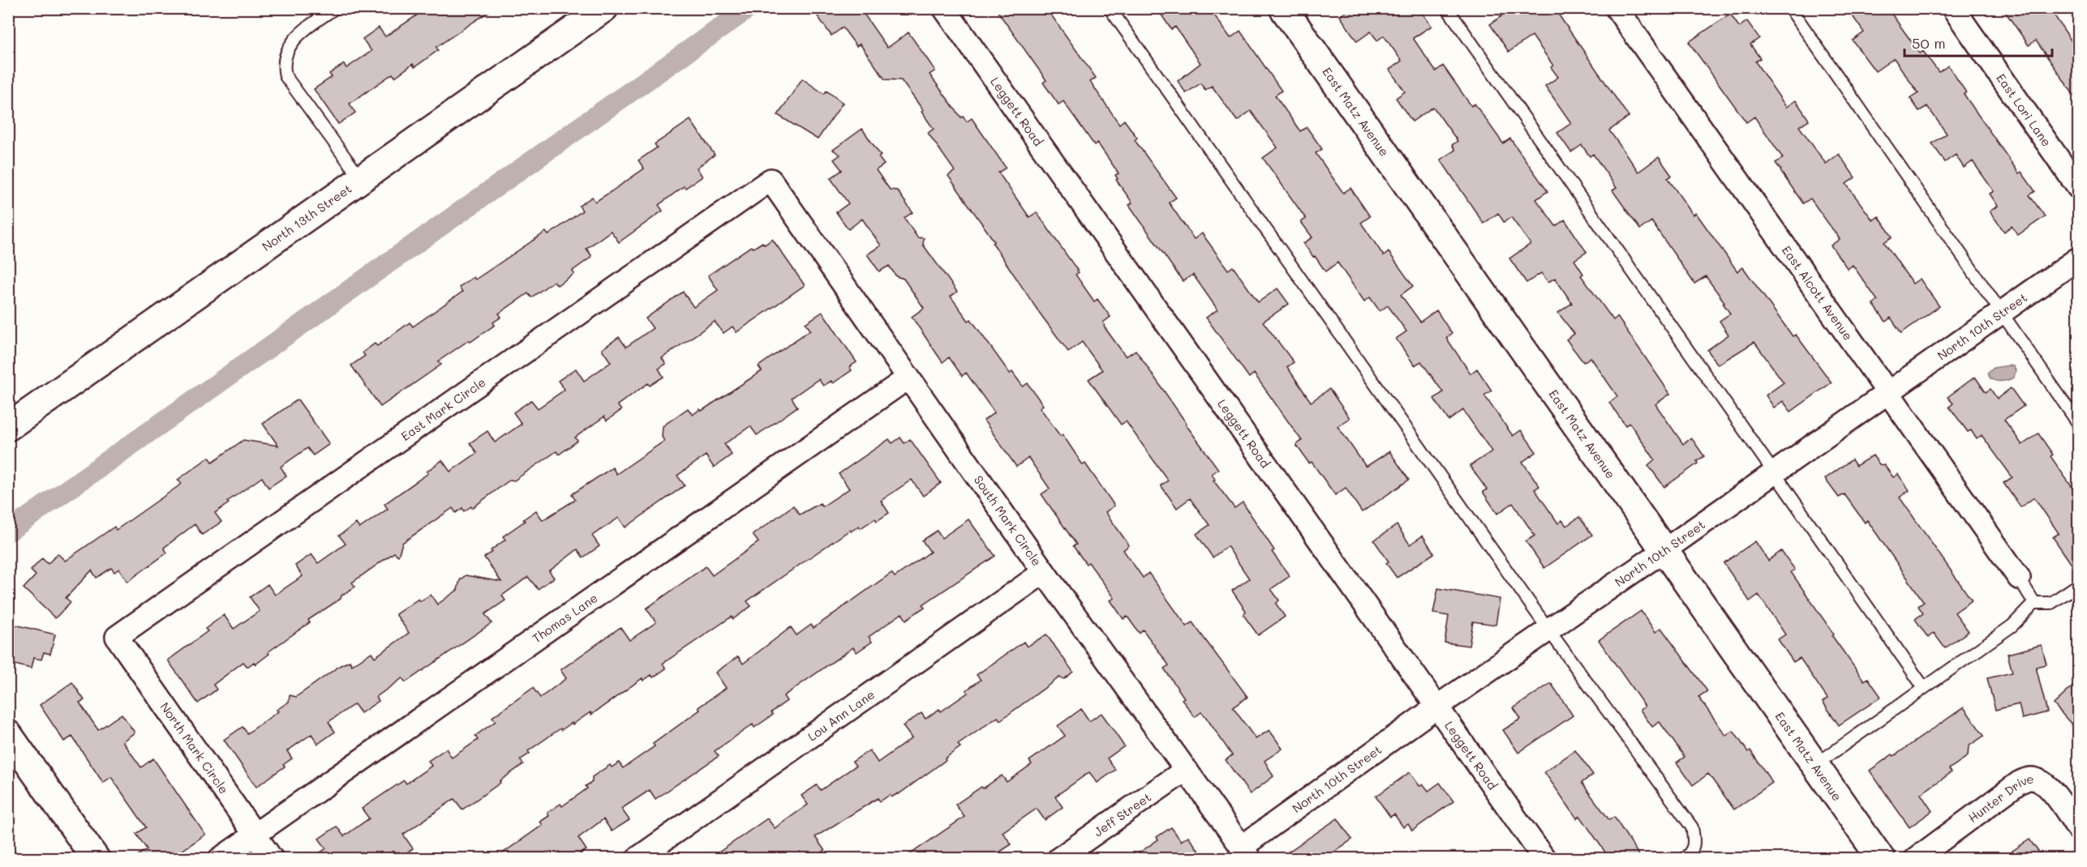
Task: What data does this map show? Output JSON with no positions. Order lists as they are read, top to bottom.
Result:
{
  "streets": {
    "street": [
      "East Lori Lane",
      "East Matz Avenue",
      "Leggett Road",
      "North 13th Street",
      "East Alcott Avenue",
      "North 10th Street",
      "East Mark Circle",
      "South Mark Circle",
      "Thomas Lane",
      "Lou Ann Lane",
      "North Mark Circle",
      "Hunter Drive",
      "Jeff Street"
    ]
  },
  "crossings": [
    ["East Matz Avenue", "North 10th Street"],
    ["Leggett Road", "North 10th Street"],
    ["East Alcott Avenue", "North 10th Street"],
    ["North 10th Street", "South Mark Circle"],
    ["East Mark Circle", "South Mark Circle"],
    ["East Mark Circle", "North Mark Circle"],
    ["South Mark Circle", "Thomas Lane"],
    ["South Mark Circle", "Lou Ann Lane"],
    ["South Mark Circle", "Jeff Street"],
    ["Thomas Lane", "North Mark Circle"]
  ],
  "scale_bar": "50 m"
}
